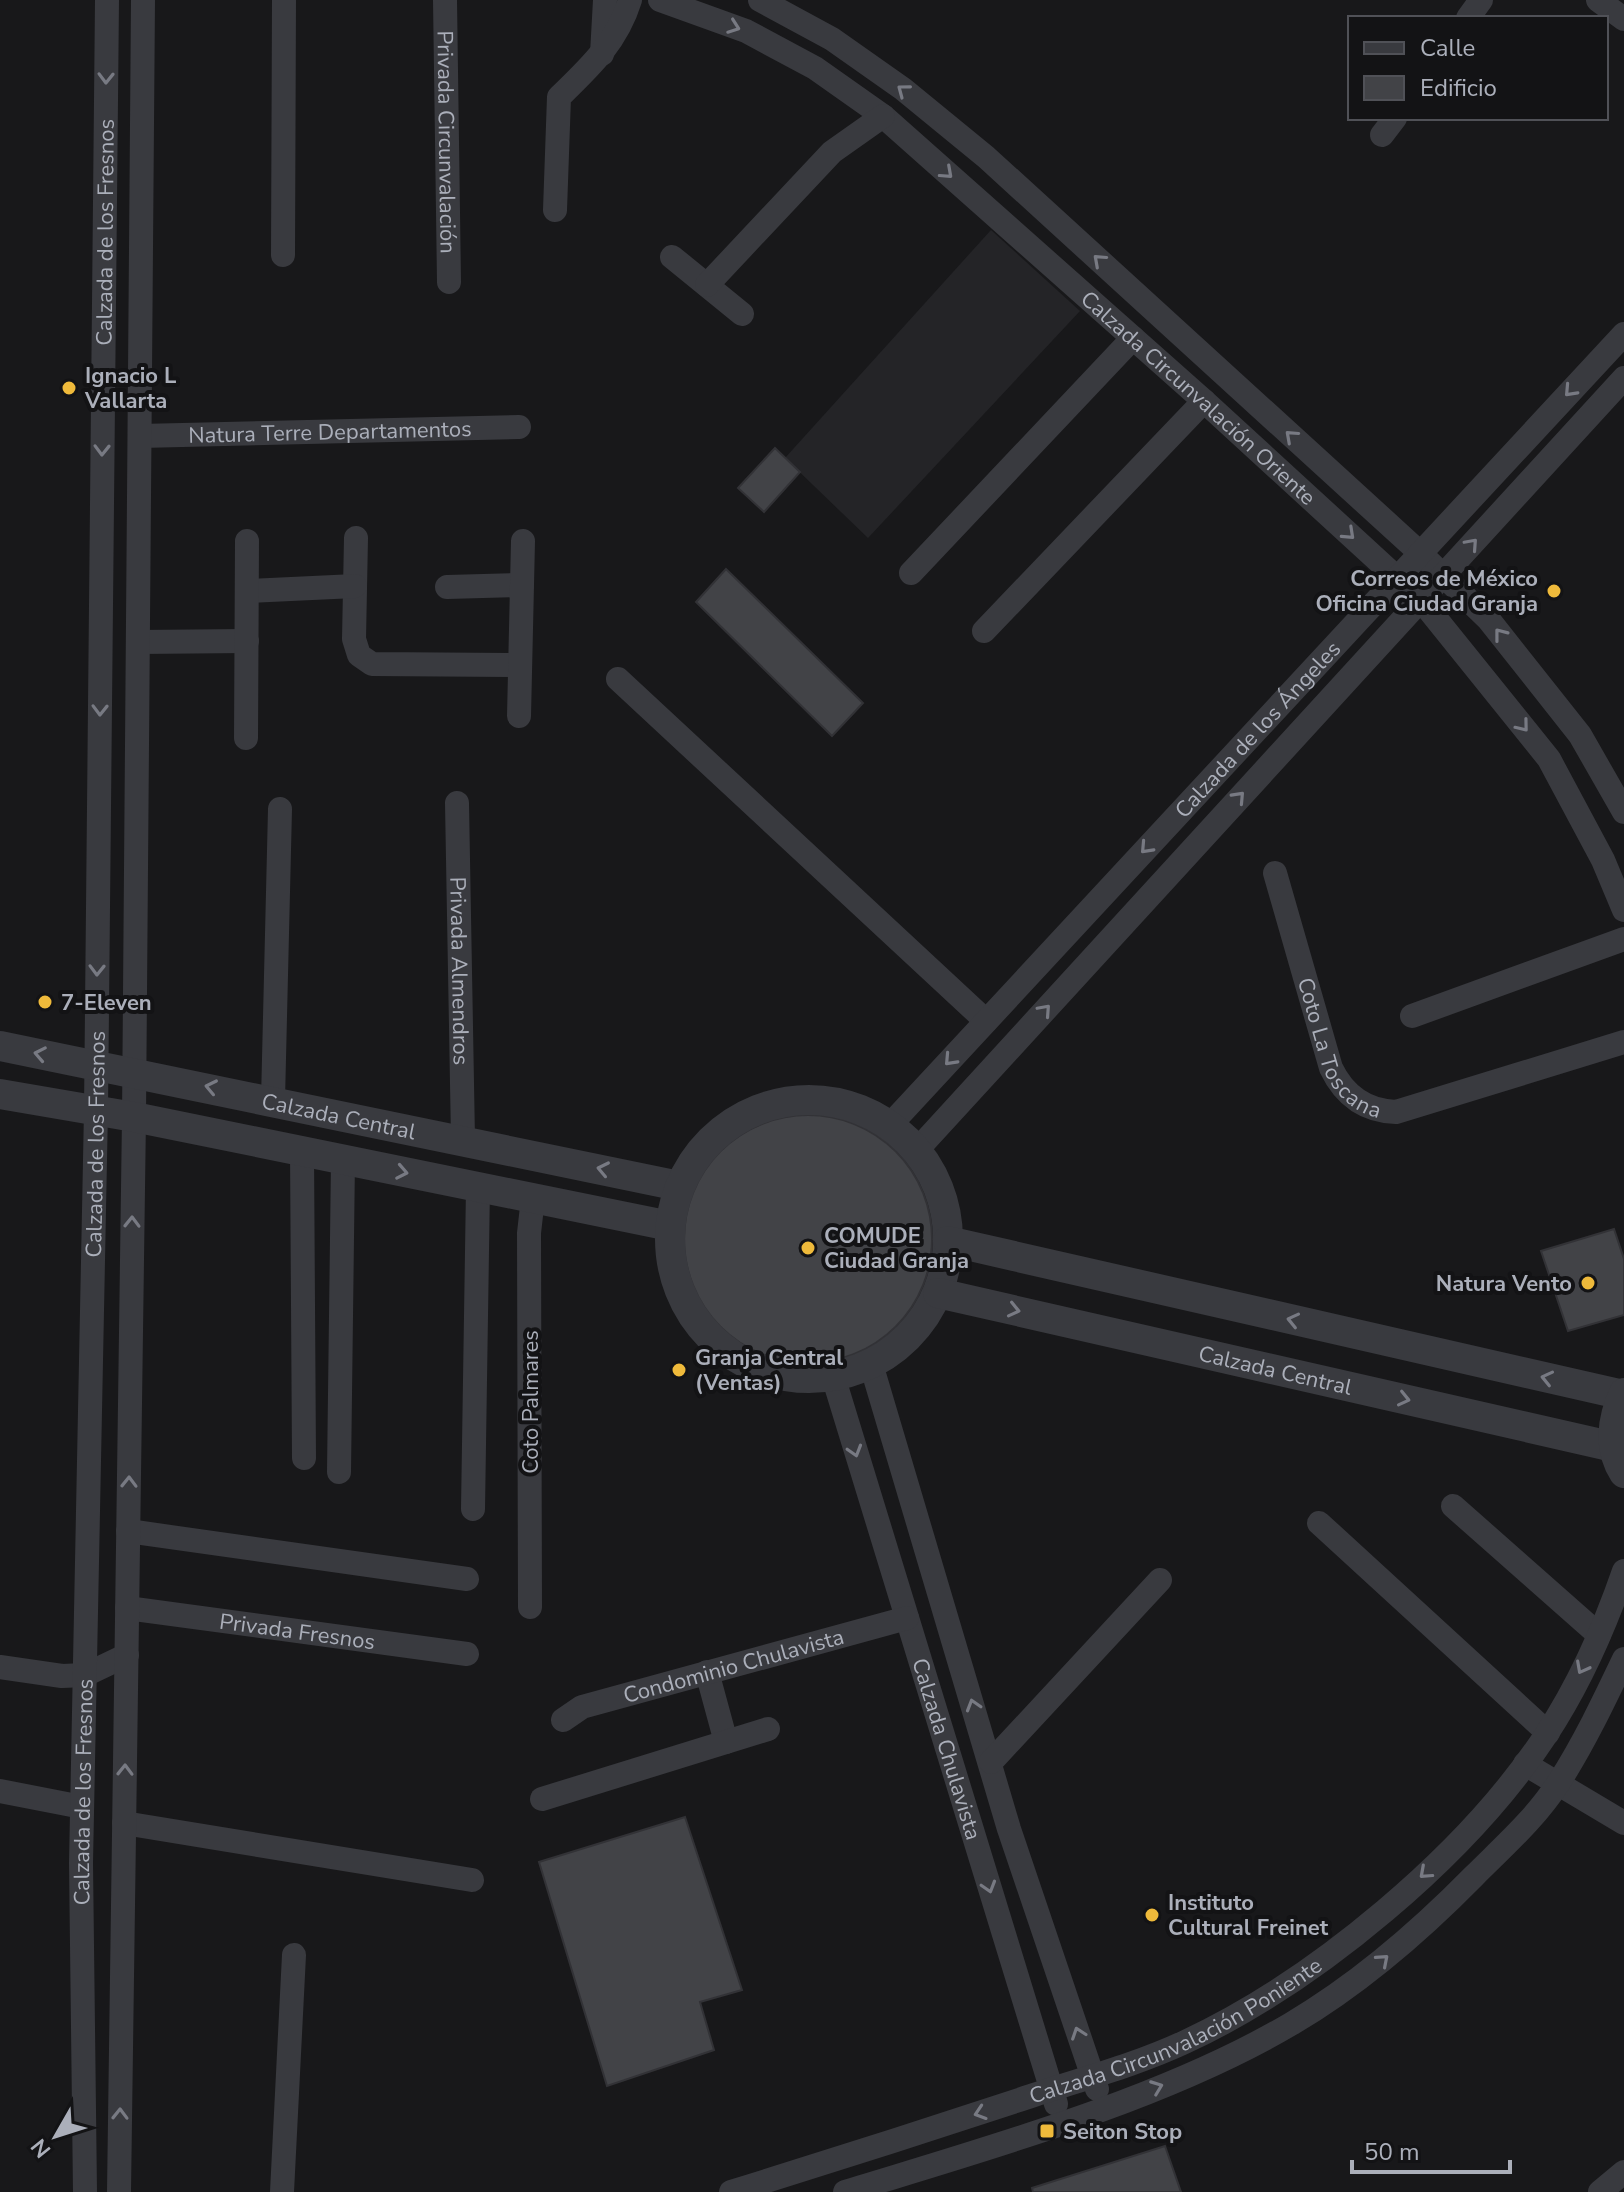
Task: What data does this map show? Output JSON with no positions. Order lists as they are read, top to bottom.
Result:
{
  "streets": {
    "street": [
      "Privada Circunvalación",
      "Calzada de los Fresnos",
      "Calzada Circunvalación Oriente",
      "Natura Terre Departamentos",
      "Calzada de los Ángeles",
      "Privada Almendros",
      "Coto La Toscana",
      "Calzada Central",
      "Coto Palmares",
      "Privada Fresnos",
      "Condominio Chulavista",
      "Calzada Chulavista",
      "Calzada Circunvalación Poniente"
    ]
  },
  "crossings": [
    ["Calzada de los Fresnos", "Natura Terre Departamentos"],
    ["Calzada de los Fresnos", "Calzada Central"],
    ["Calzada de los Fresnos", "Privada Fresnos"],
    ["Calzada Circunvalación Oriente", "Calzada de los Ángeles"],
    ["Calzada de los Ángeles", "Calzada Central"],
    ["Calzada de los Ángeles", "Calzada Chulavista"],
    ["Privada Almendros", "Calzada Central"],
    ["Calzada Central", "Coto Palmares"],
    ["Calzada Central", "Calzada Chulavista"],
    ["Condominio Chulavista", "Calzada Chulavista"],
    ["Calzada Chulavista", "Calzada Circunvalación Poniente"]
  ],
  "places": {
    "other": [
      "Ignacio L Vallarta",
      "Correos de México Oficina Ciudad Granja",
      "7-Eleven",
      "COMUDE Ciudad Granja",
      "Natura Vento",
      "Granja Central (Ventas)",
      "Instituto Cultural Freinet"
    ],
    "transit": ["Seiton Stop"]
  },
  "legend": ["Calle", "Edificio"],
  "scale_bar": "50 m",
  "north": "bottom left"
}
